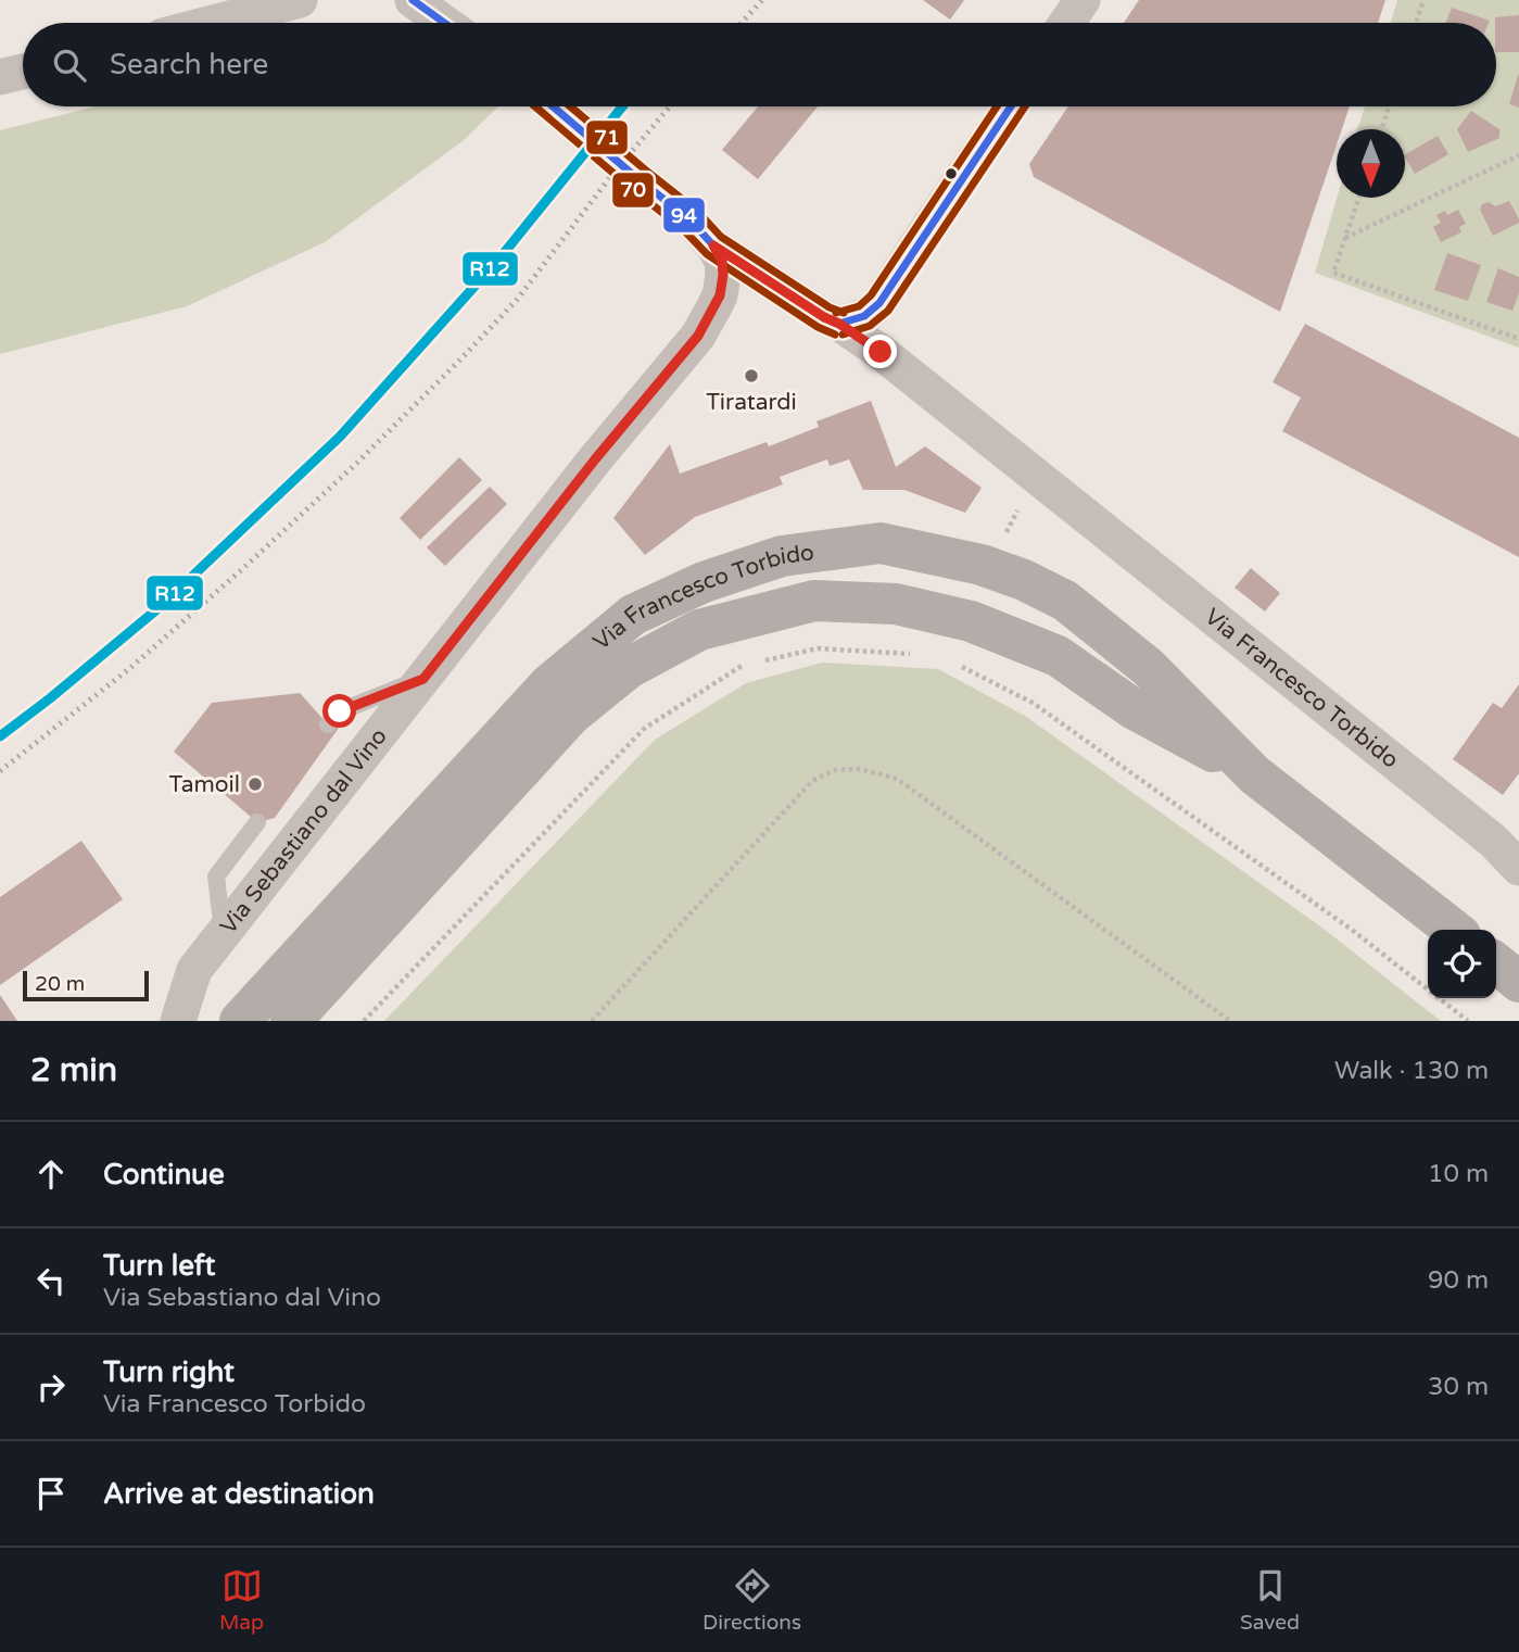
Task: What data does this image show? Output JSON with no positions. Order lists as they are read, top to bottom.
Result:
{
  "streets": {
    "main road": ["Via Francesco Torbido"],
    "street": ["Via Sebastiano dal Vino"]
  },
  "crossings": [
    ["Via Francesco Torbido", "Via Sebastiano dal Vino"]
  ],
  "places": ["Tiratardi", "Tamoil"],
  "lines": [
    "transit line 94",
    "transit line R12",
    "transit line 70",
    "transit line 71"
  ],
  "scale_bar": "20 m",
  "north": "bottom",
  "page": {
    "search": "Search here",
    "scale": "20 m",
    "heading": ["2 min", "Walk · 130 m"],
    "list": [
      ["Continue", "10 m"],
      ["Turn left", "Via Sebastiano dal Vino", "90 m"],
      ["Turn right", "Via Francesco Torbido", "30 m"],
      "Arrive at destination"
    ],
    "nav": ["Map", "Directions", "Saved"]
  }
}
